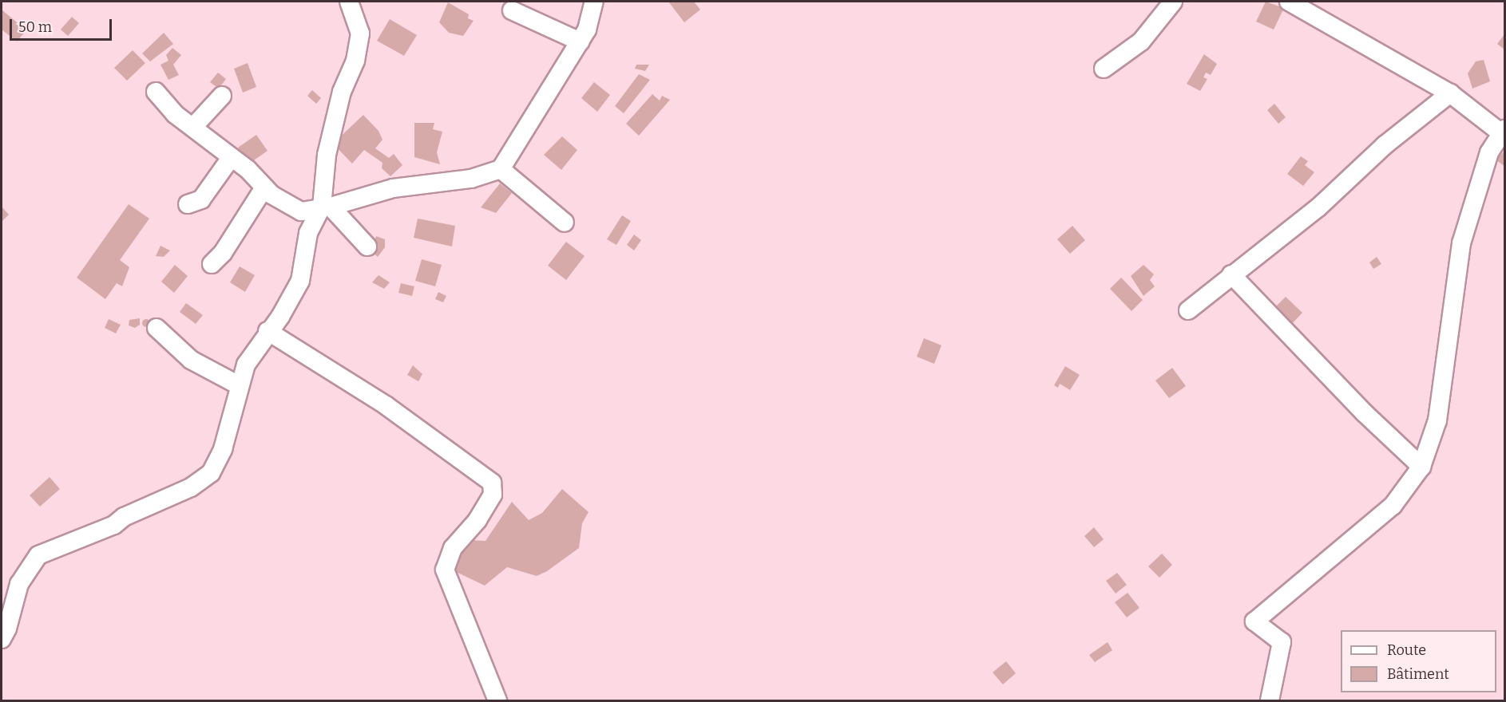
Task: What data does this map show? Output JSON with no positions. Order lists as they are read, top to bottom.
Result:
{
  "legend": ["Route", "Bâtiment"],
  "scale_bar": "50 m"
}
